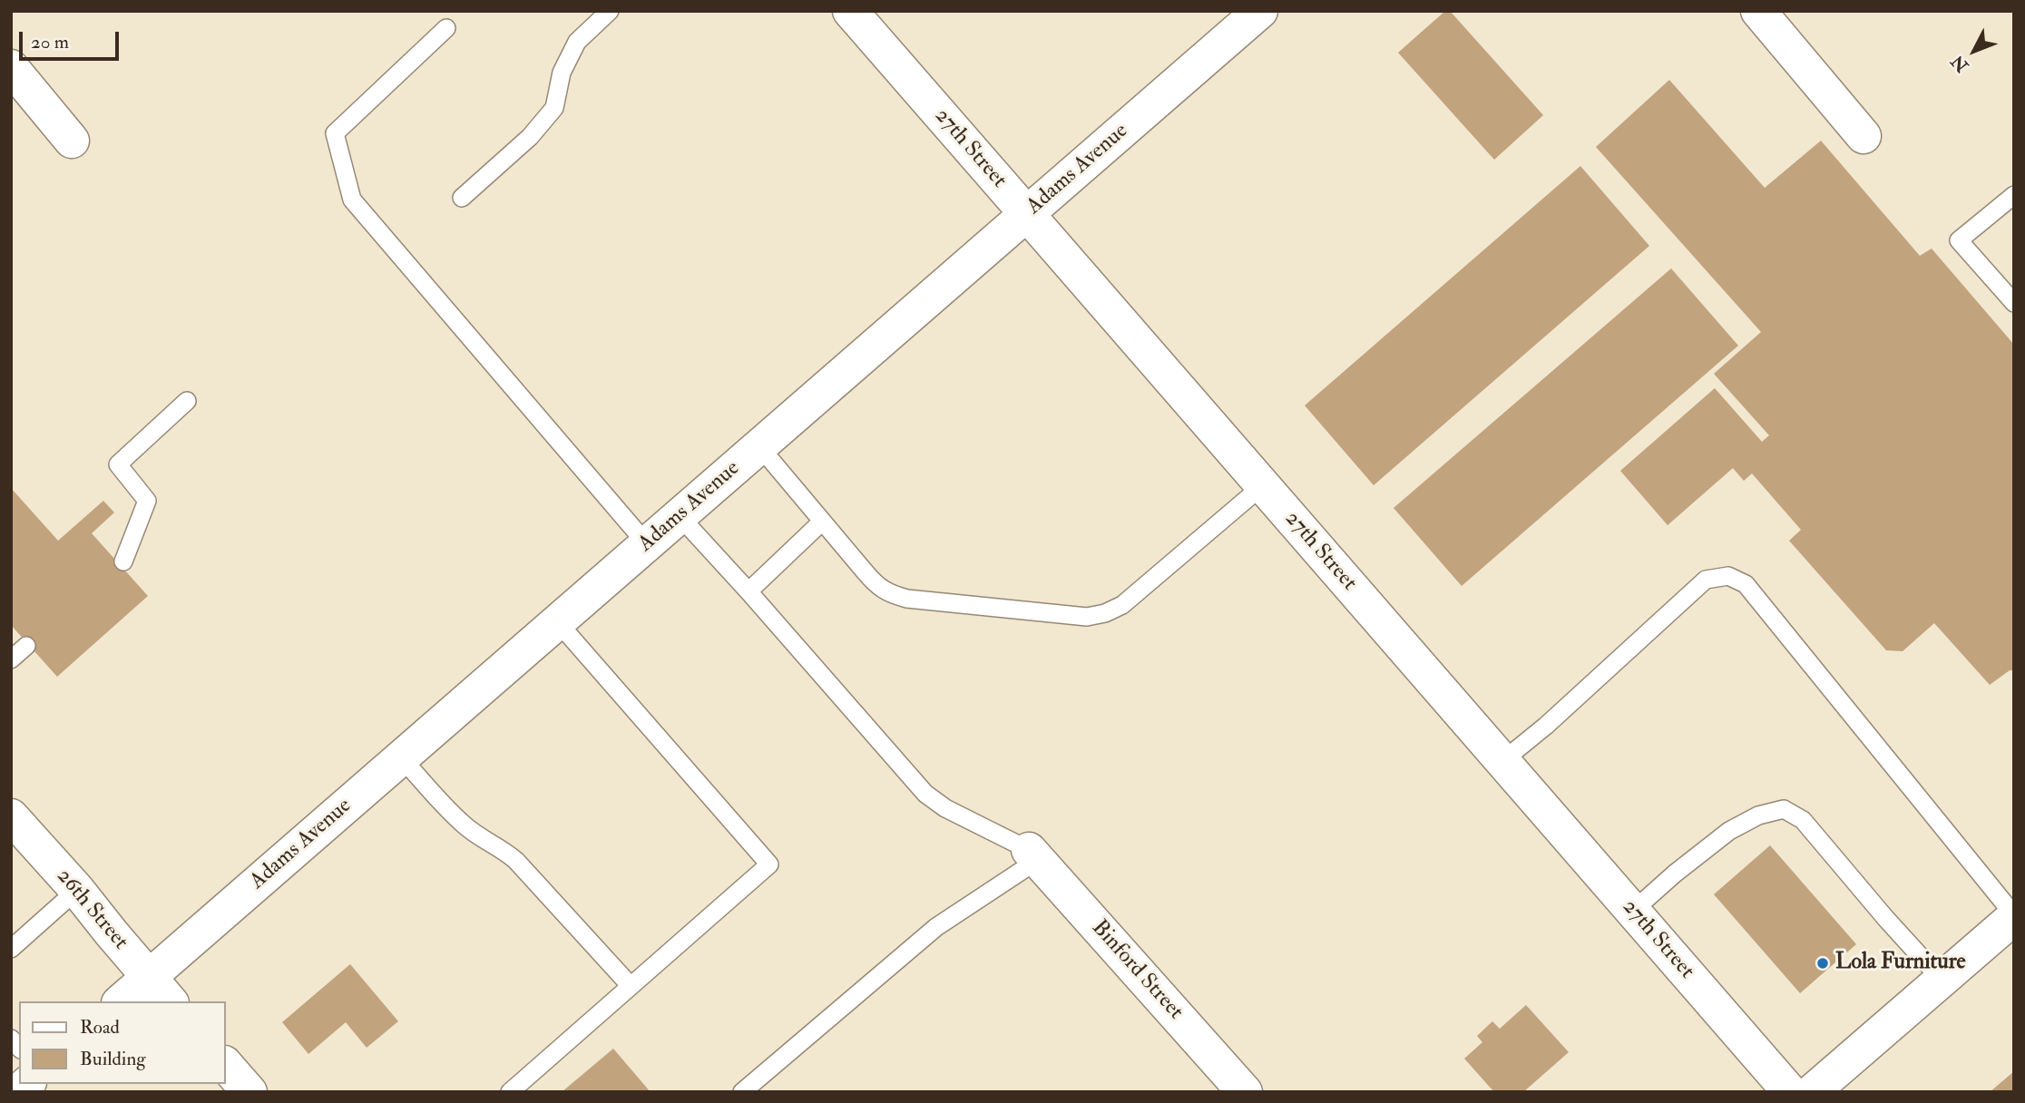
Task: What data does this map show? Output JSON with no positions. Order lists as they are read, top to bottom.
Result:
{
  "streets": {
    "street": [
      "27th Street",
      "Adams Avenue",
      "26th Street",
      "Binford Street"
    ]
  },
  "crossings": [
    ["27th Street", "Adams Avenue"],
    ["Adams Avenue", "26th Street"]
  ],
  "places": ["Lola Furniture"],
  "legend": ["Road", "Building"],
  "scale_bar": "20 m",
  "north": "bottom left"
}
